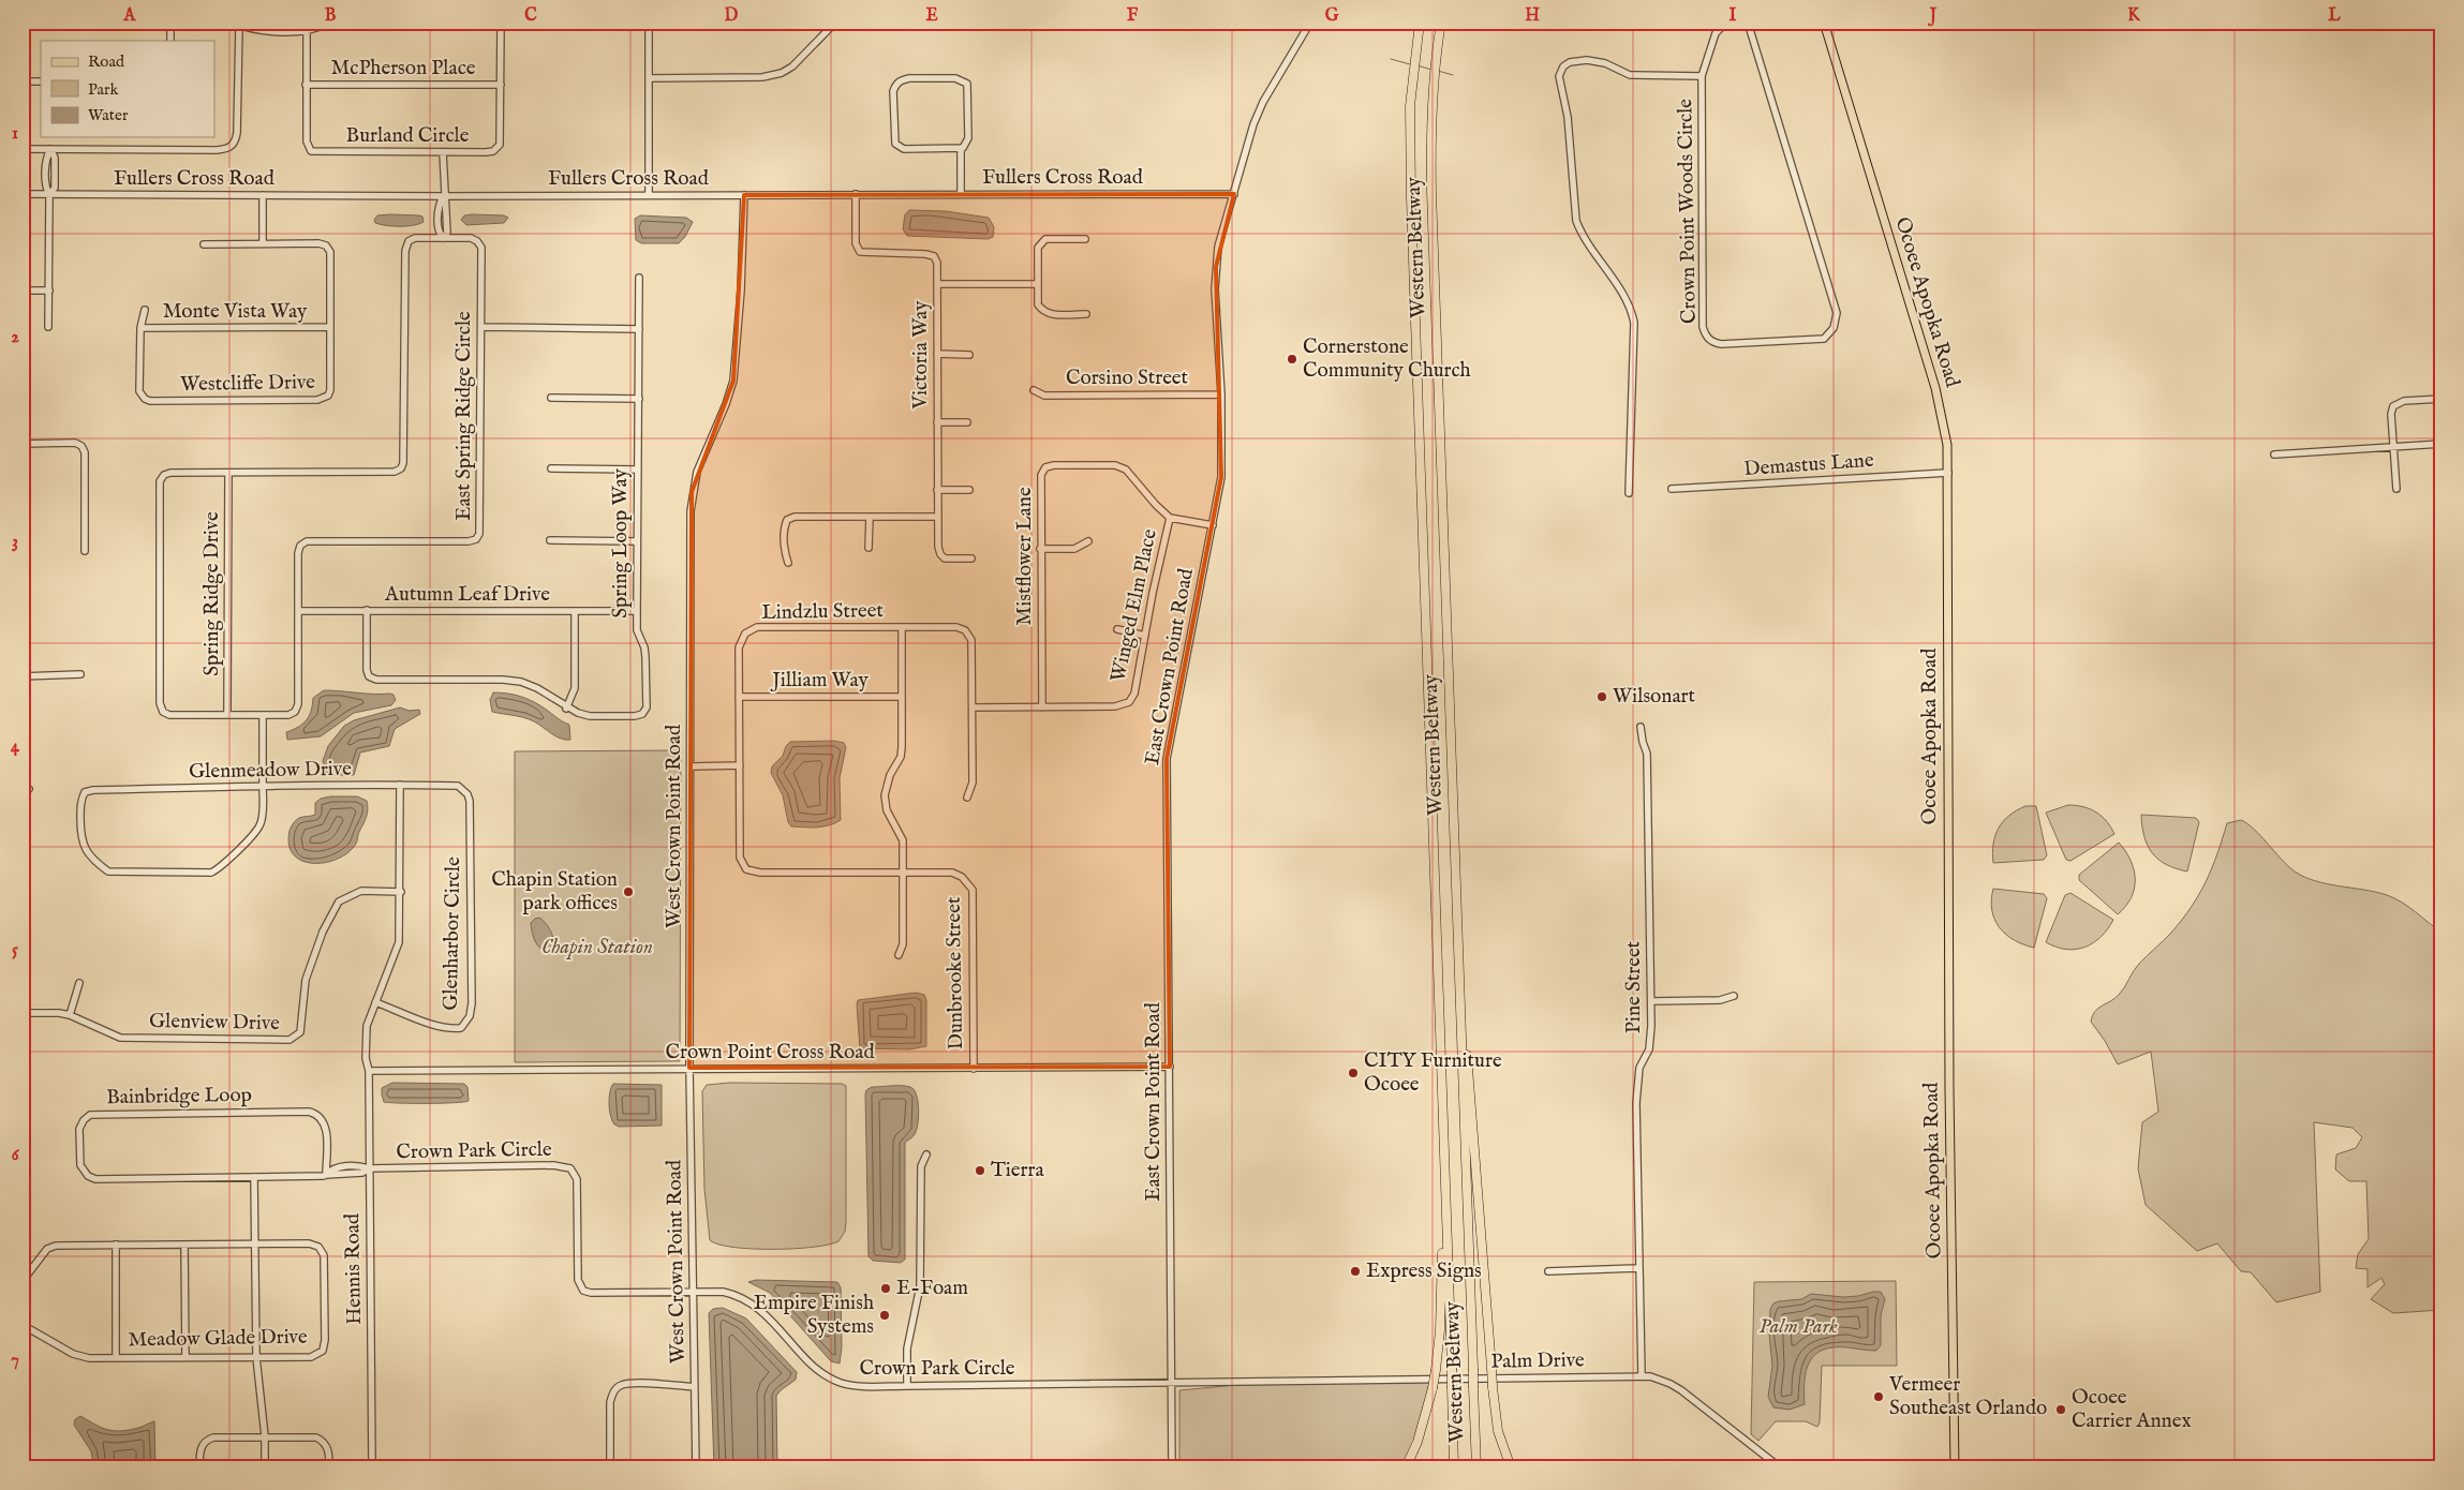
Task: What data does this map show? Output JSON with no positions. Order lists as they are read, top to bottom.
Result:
{
  "streets": {
    "highway": ["Western Beltway"],
    "main road": ["Ocoee Apopka Road"],
    "street": [
      "McPherson Place",
      "Burland Circle",
      "Fullers Cross Road",
      "Crown Point Woods Circle",
      "Monte Vista Way",
      "Victoria Way",
      "Corsino Street",
      "Westcliffe Drive",
      "East Spring Ridge Circle",
      "Demastus Lane",
      "Spring Loop Way",
      "Mistflower Lane",
      "Spring Ridge Drive",
      "Autumn Leaf Drive",
      "Winged Elm Place",
      "Lindzlu Street",
      "East Crown Point Road",
      "Jilliam Way",
      "Glenmeadow Drive",
      "West Crown Point Road",
      "Glenharbor Circle",
      "Dunbrooke Street",
      "Pine Street",
      "Glenview Drive",
      "Crown Point Cross Road",
      "Bainbridge Loop",
      "Crown Park Circle",
      "Hennis Road",
      "Meadow Glade Drive",
      "Palm Drive"
    ]
  },
  "crossings": [
    ["McPherson Place", "Burland Circle"],
    ["Fullers Cross Road", "Victoria Way"],
    ["Fullers Cross Road", "East Crown Point Road"],
    ["Fullers Cross Road", "West Crown Point Road"],
    ["Ocoee Apopka Road", "Demastus Lane"],
    ["Monte Vista Way", "Westcliffe Drive"],
    ["Corsino Street", "East Crown Point Road"],
    ["East Spring Ridge Circle", "Autumn Leaf Drive"],
    ["Spring Loop Way", "Autumn Leaf Drive"],
    ["Mistflower Lane", "Winged Elm Place"],
    ["Winged Elm Place", "Lindzlu Street"],
    ["Lindzlu Street", "Jilliam Way"],
    ["Lindzlu Street", "Dunbrooke Street"],
    ["East Crown Point Road", "Crown Point Cross Road"],
    ["East Crown Point Road", "Crown Park Circle"],
    ["East Crown Point Road", "Palm Drive"],
    ["Glenmeadow Drive", "Glenharbor Circle"],
    ["Glenmeadow Drive", "Hennis Road"],
    ["West Crown Point Road", "Crown Point Cross Road"],
    ["West Crown Point Road", "Crown Park Circle"],
    ["Glenharbor Circle", "Hennis Road"],
    ["Dunbrooke Street", "Crown Point Cross Road"],
    ["Pine Street", "Palm Drive"],
    ["Glenview Drive", "Hennis Road"],
    ["Crown Point Cross Road", "Hennis Road"],
    ["Bainbridge Loop", "Crown Park Circle"],
    ["Bainbridge Loop", "Hennis Road"],
    ["Crown Park Circle", "Hennis Road"],
    ["Crown Park Circle", "Palm Drive"]
  ],
  "parks": ["Chapin Station", "Palm Park"],
  "places": [
    "Cornerstone Community Church",
    "Wilsonart",
    "Chapin Station park offices",
    "CITY Furniture Ocoee",
    "Tierra",
    "Express Signs",
    "E-Foam",
    "Empire Finish Systems",
    "Vermeer Southeast Orlando",
    "Ocoee Carrier Annex"
  ],
  "legend": ["Road", "Park", "Water"],
  "grid": {
    "columns": [
      "A",
      "B",
      "C",
      "D",
      "E",
      "F",
      "G",
      "H",
      "I",
      "J",
      "K",
      "L"
    ],
    "rows": [
      "1",
      "2",
      "3",
      "4",
      "5",
      "6",
      "7"
    ]
  }
}
